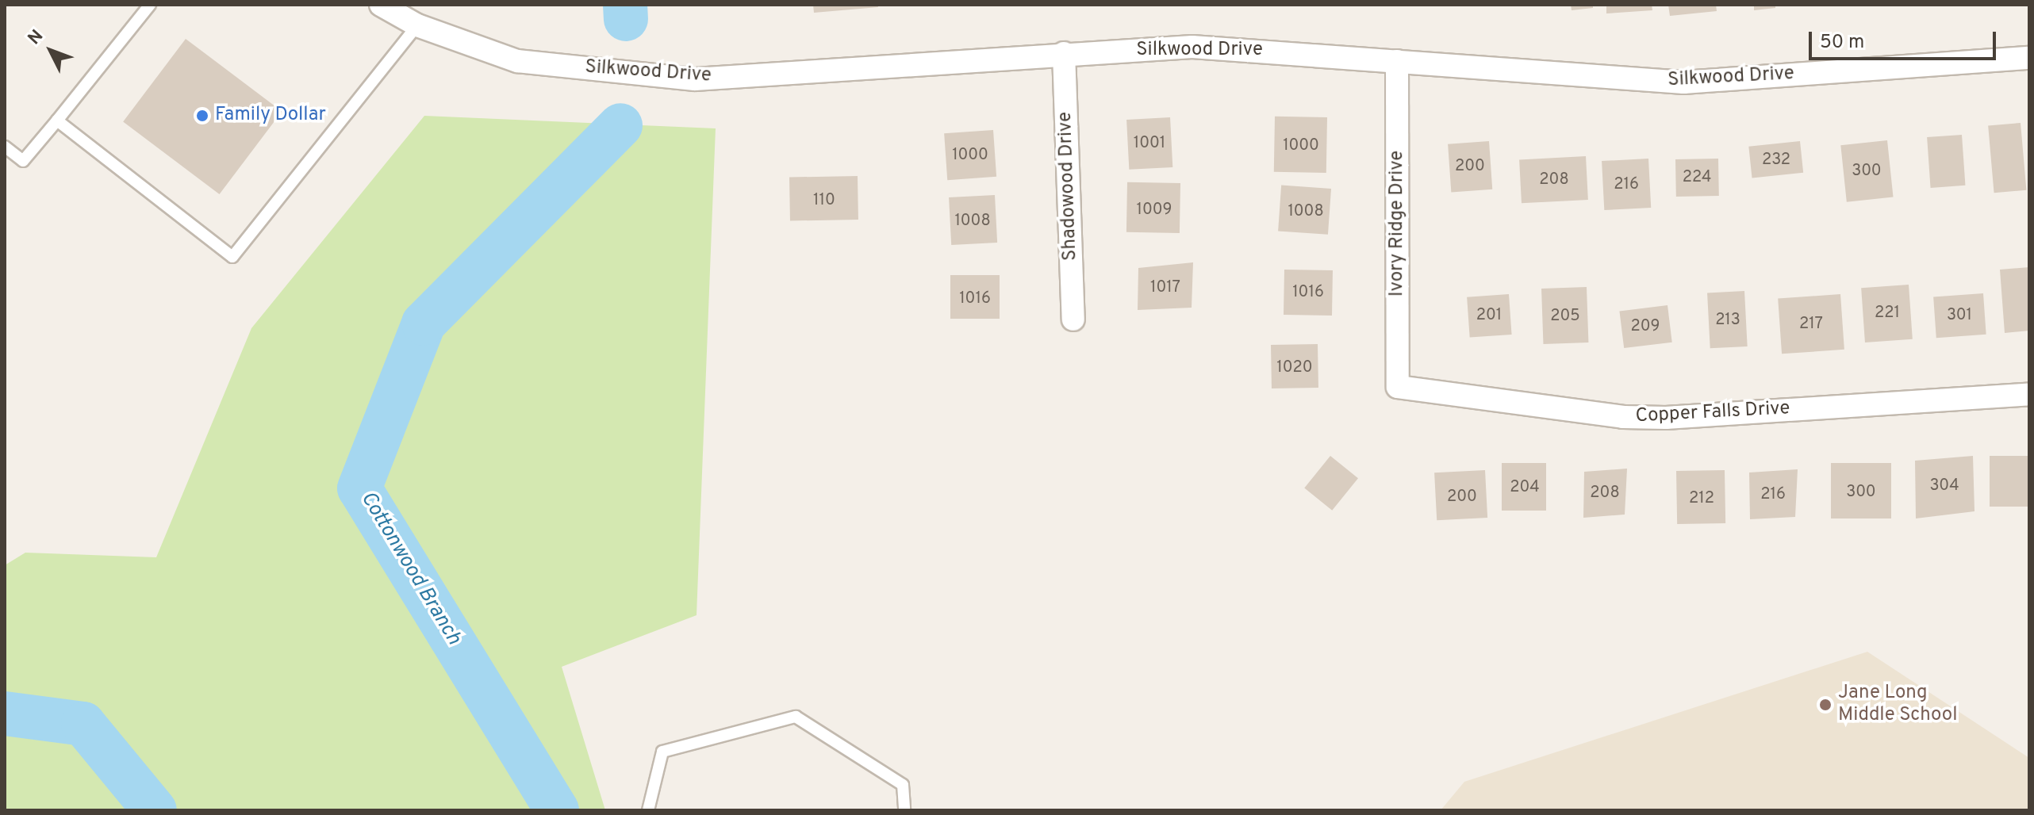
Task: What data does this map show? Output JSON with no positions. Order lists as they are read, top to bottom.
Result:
{
  "streets": {
    "street": [
      "Silkwood Drive",
      "Shadowood Drive",
      "Ivory Ridge Drive",
      "Copper Falls Drive"
    ]
  },
  "crossings": [
    ["Silkwood Drive", "Shadowood Drive"],
    ["Silkwood Drive", "Ivory Ridge Drive"],
    ["Ivory Ridge Drive", "Copper Falls Drive"]
  ],
  "water": ["Cottonwood Branch"],
  "places": ["Family Dollar", "Jane Long Middle School"],
  "house_numbers": [
    "1001",
    "1000",
    "1000",
    "232",
    "200",
    "300",
    "224",
    "208",
    "216",
    "110",
    "1009",
    "1008",
    "1008",
    "1017",
    "1016",
    "1016",
    "221",
    "201",
    "301",
    "205",
    "213",
    "217",
    "209",
    "1020",
    "304",
    "204",
    "300",
    "208",
    "216",
    "200",
    "212"
  ],
  "scale_bar": "50 m",
  "north": "top left"
}
